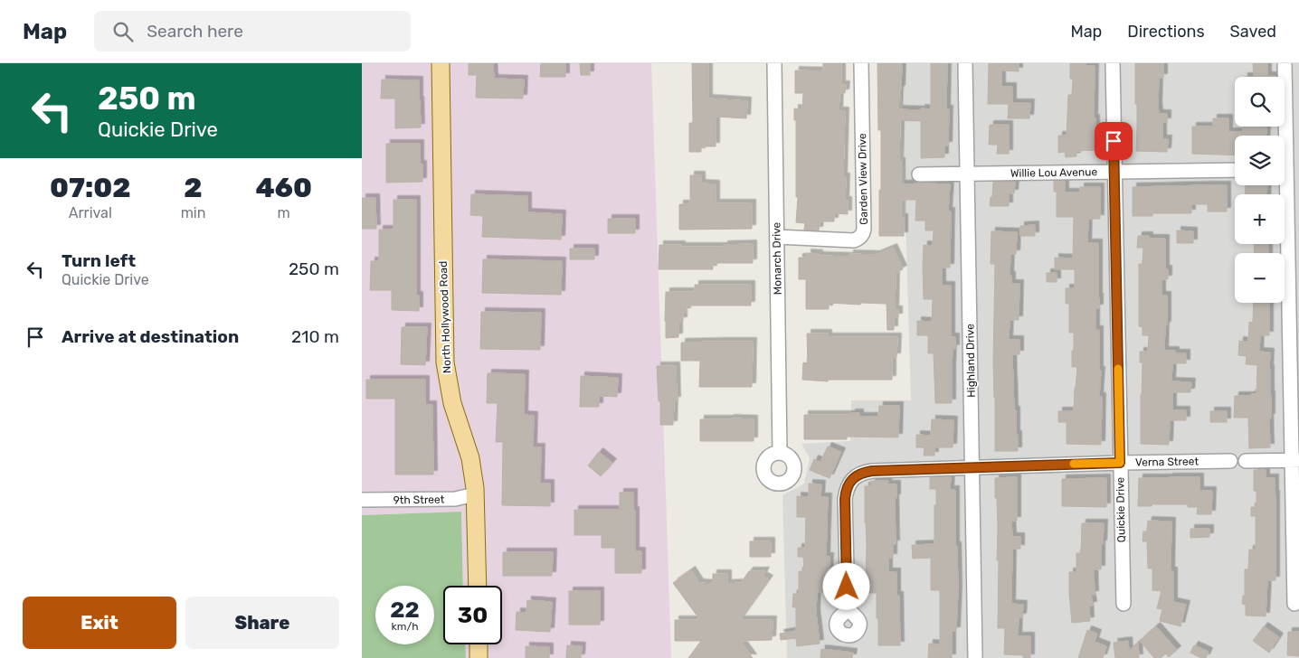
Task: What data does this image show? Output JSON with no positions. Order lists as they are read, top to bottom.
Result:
{
  "streets": {
    "main road": ["North Hollywood Road"],
    "street": [
      "Willie Lou Avenue",
      "Garden View Drive",
      "Monarch Drive",
      "Highland Drive",
      "Verna Street",
      "9th Street",
      "Quickie Drive"
    ]
  },
  "crossings": [
    ["Willie Lou Avenue", "Highland Drive"],
    ["Willie Lou Avenue", "Quickie Drive"],
    ["Garden View Drive", "Monarch Drive"],
    ["North Hollywood Road", "9th Street"],
    ["Highland Drive", "Verna Street"],
    ["Verna Street", "Quickie Drive"]
  ],
  "page": {
    "header": "Map",
    "search": "Search here",
    "nav": ["Map", "Directions", "Saved"],
    "turn": ["250 m", "Quickie Drive"],
    "map_buttons": ["+", "−"],
    "eta": [
      "07:02",
      "Arrival",
      "2",
      "min",
      "460",
      "m"
    ],
    "list": [
      {
        "name": "Turn left",
        "note": "Quickie Drive",
        "value": "250 m"
      },
      {
        "name": "Arrive at destination",
        "value": "210 m"
      }
    ],
    "speed": "22 km/h",
    "limit": "30",
    "buttons": ["Exit", "Share"]
  }
}
